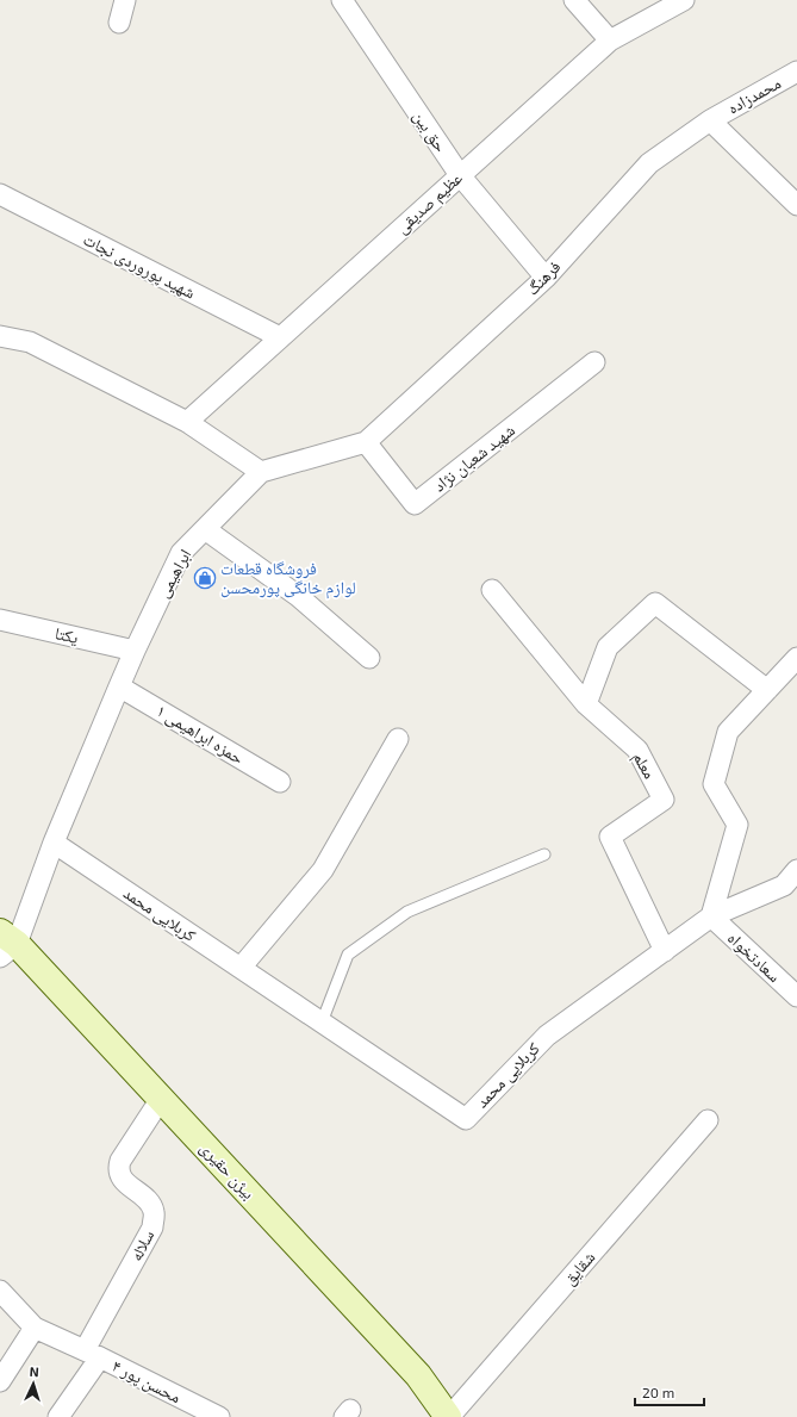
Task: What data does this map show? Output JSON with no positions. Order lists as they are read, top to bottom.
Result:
{
  "streets": {
    "main road": ["بیژن حقیری"],
    "street": [
      "محمدزاده",
      "حق بین",
      "عظیم صدیقی",
      "شهید پوروردی نجات",
      "فرهنگ",
      "شهید شعبان نژاد",
      "ابراهیمی",
      "یکتا",
      "حمزه ابراهیمی ۱",
      "معلم",
      "کربلایی محمد",
      "سعادتخواه",
      "سلاله",
      "شقایق",
      "محسن پور ۴"
    ]
  },
  "crossings": [
    ["محمدزاده", "فرهنگ"],
    ["حق بین", "عظیم صدیقی"],
    ["حق بین", "فرهنگ"],
    ["عظیم صدیقی", "شهید پوروردی نجات"],
    ["فرهنگ", "شهید شعبان نژاد"],
    ["فرهنگ", "ابراهیمی"],
    ["ابراهیمی", "یکتا"],
    ["ابراهیمی", "حمزه ابراهیمی ۱"],
    ["ابراهیمی", "کربلایی محمد"],
    ["ابراهیمی", "بیژن حقیری"],
    ["معلم", "کربلایی محمد"],
    ["کربلایی محمد", "سعادتخواه"],
    ["بیژن حقیری", "سلاله"],
    ["بیژن حقیری", "شقایق"],
    ["سلاله", "محسن پور ۴"]
  ],
  "places": {
    "shop": ["فروشگاه قطعات لوازم خانگی پورمحسن"]
  },
  "scale_bar": "20 m",
  "north": "top"
}
